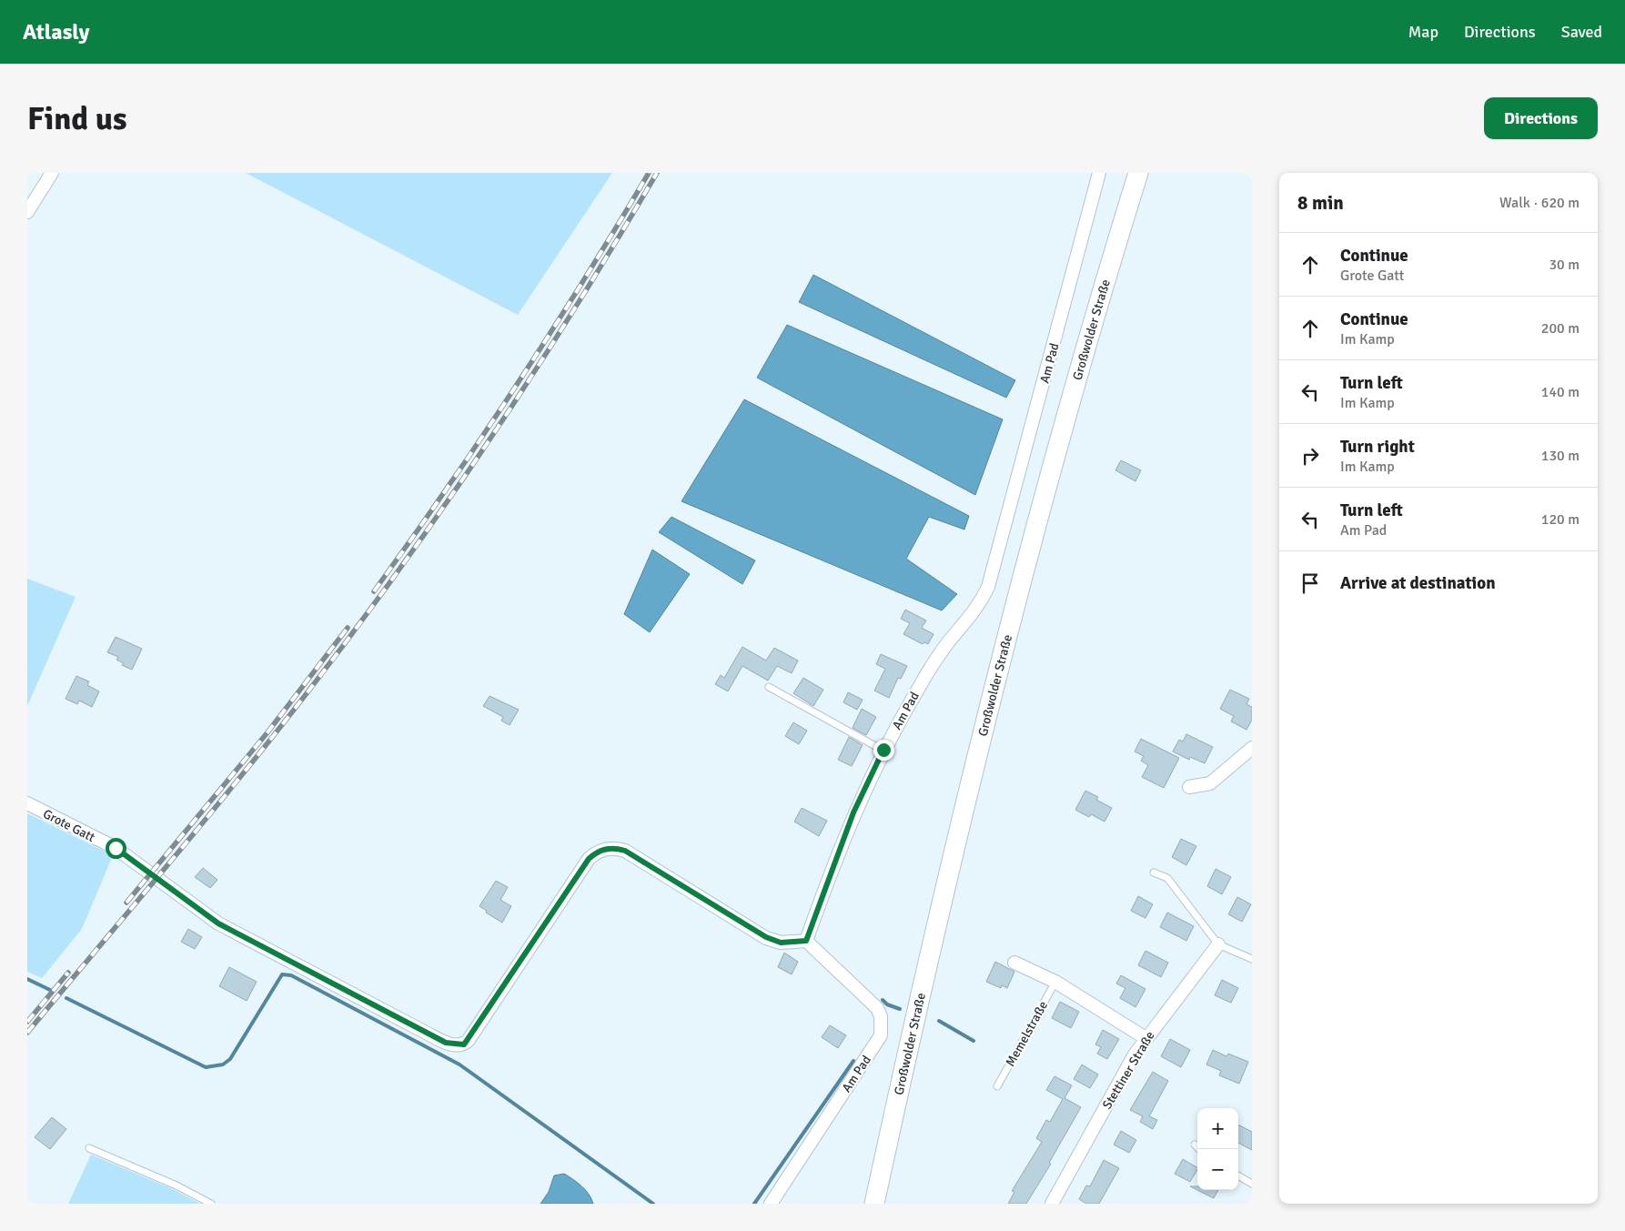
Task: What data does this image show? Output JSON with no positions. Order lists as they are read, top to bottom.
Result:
{
  "streets": {
    "main road": ["Großwolder Straße"],
    "street": ["Am Pad", "Grote Gatt", "Stettiner Straße"],
    "lane": ["Memelstraße"]
  },
  "crossings": [
    ["Am Pad", "Grote Gatt"]
  ],
  "page": {
    "header": "Atlasly",
    "nav": ["Map", "Directions", "Saved"],
    "buttons": "Directions",
    "title": "Find us",
    "heading": ["8 min", "Walk · 620 m"],
    "list": [
      ["Continue", "Grote Gatt", "30 m"],
      ["Continue", "Im Kamp", "200 m"],
      ["Turn left", "Im Kamp", "140 m"],
      ["Turn right", "Im Kamp", "130 m"],
      ["Turn left", "Am Pad", "120 m"],
      "Arrive at destination"
    ],
    "map_buttons": ["+", "−"]
  }
}
